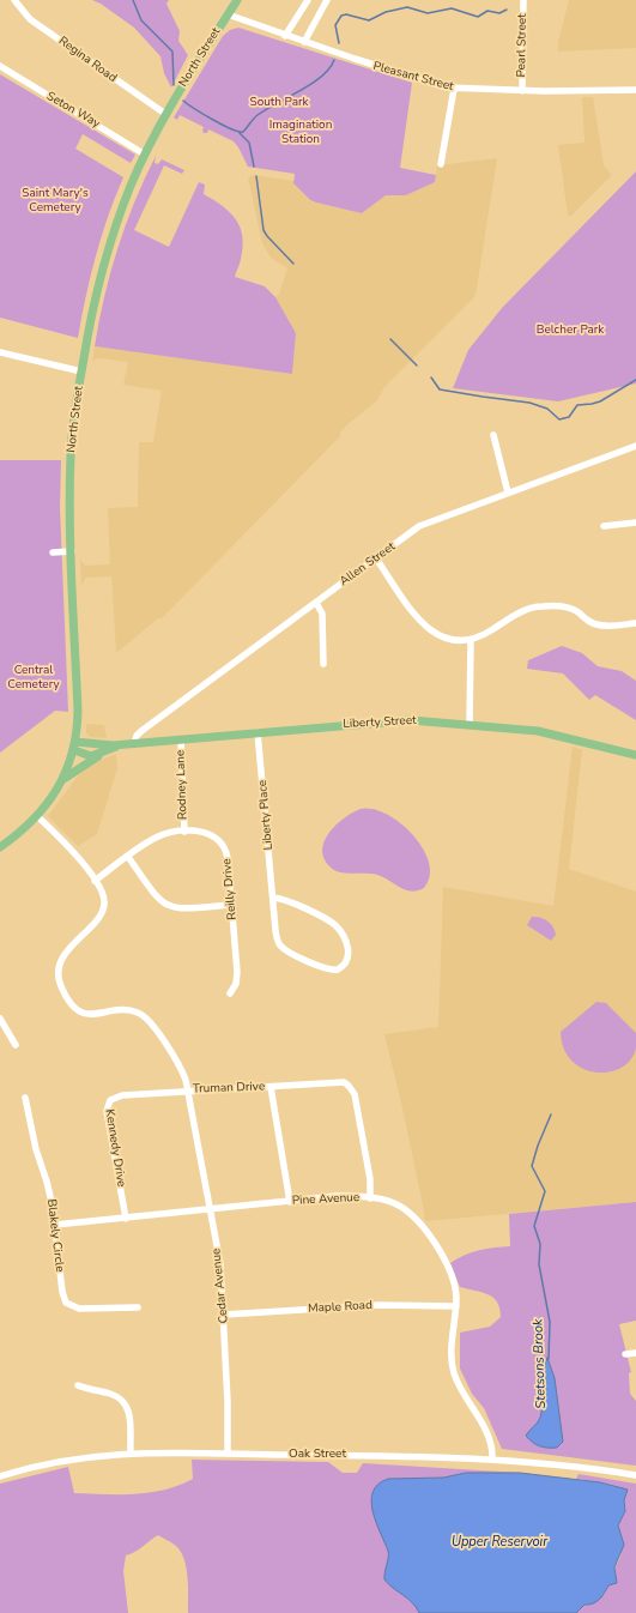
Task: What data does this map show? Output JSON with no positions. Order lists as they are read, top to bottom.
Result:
{
  "streets": {
    "main road": ["North Street", "Liberty Street"],
    "street": [
      "Pearl Street",
      "Regina Road",
      "Pleasant Street",
      "Seton Way",
      "Allen Street",
      "Rodney Lane",
      "Liberty Place",
      "Reilly Drive",
      "Truman Drive",
      "Kennedy Drive",
      "Pine Avenue",
      "Blakely Circle",
      "Cedar Avenue",
      "Maple Road",
      "Oak Street"
    ]
  },
  "crossings": [
    ["Pearl Street", "Pleasant Street"],
    ["North Street", "Regina Road"],
    ["North Street", "Pleasant Street"],
    ["North Street", "Seton Way"],
    ["North Street", "Liberty Street"],
    ["North Street", "Truman Drive"],
    ["Allen Street", "Liberty Street"],
    ["Liberty Street", "Rodney Lane"],
    ["Liberty Street", "Liberty Place"],
    ["Rodney Lane", "Reilly Drive"],
    ["Reilly Drive", "Truman Drive"],
    ["Truman Drive", "Kennedy Drive"],
    ["Truman Drive", "Pine Avenue"],
    ["Truman Drive", "Cedar Avenue"],
    ["Kennedy Drive", "Pine Avenue"],
    ["Kennedy Drive", "Cedar Avenue"],
    ["Pine Avenue", "Blakely Circle"],
    ["Pine Avenue", "Cedar Avenue"],
    ["Pine Avenue", "Maple Road"],
    ["Pine Avenue", "Oak Street"],
    ["Cedar Avenue", "Maple Road"],
    ["Cedar Avenue", "Oak Street"]
  ],
  "water": ["Stetsons Brook", "Upper Reservoir"],
  "parks": [
    "South Park",
    "Imagination Station",
    "Saint Mary's Cemetery",
    "Belcher Park",
    "Central Cemetery"
  ]
}
